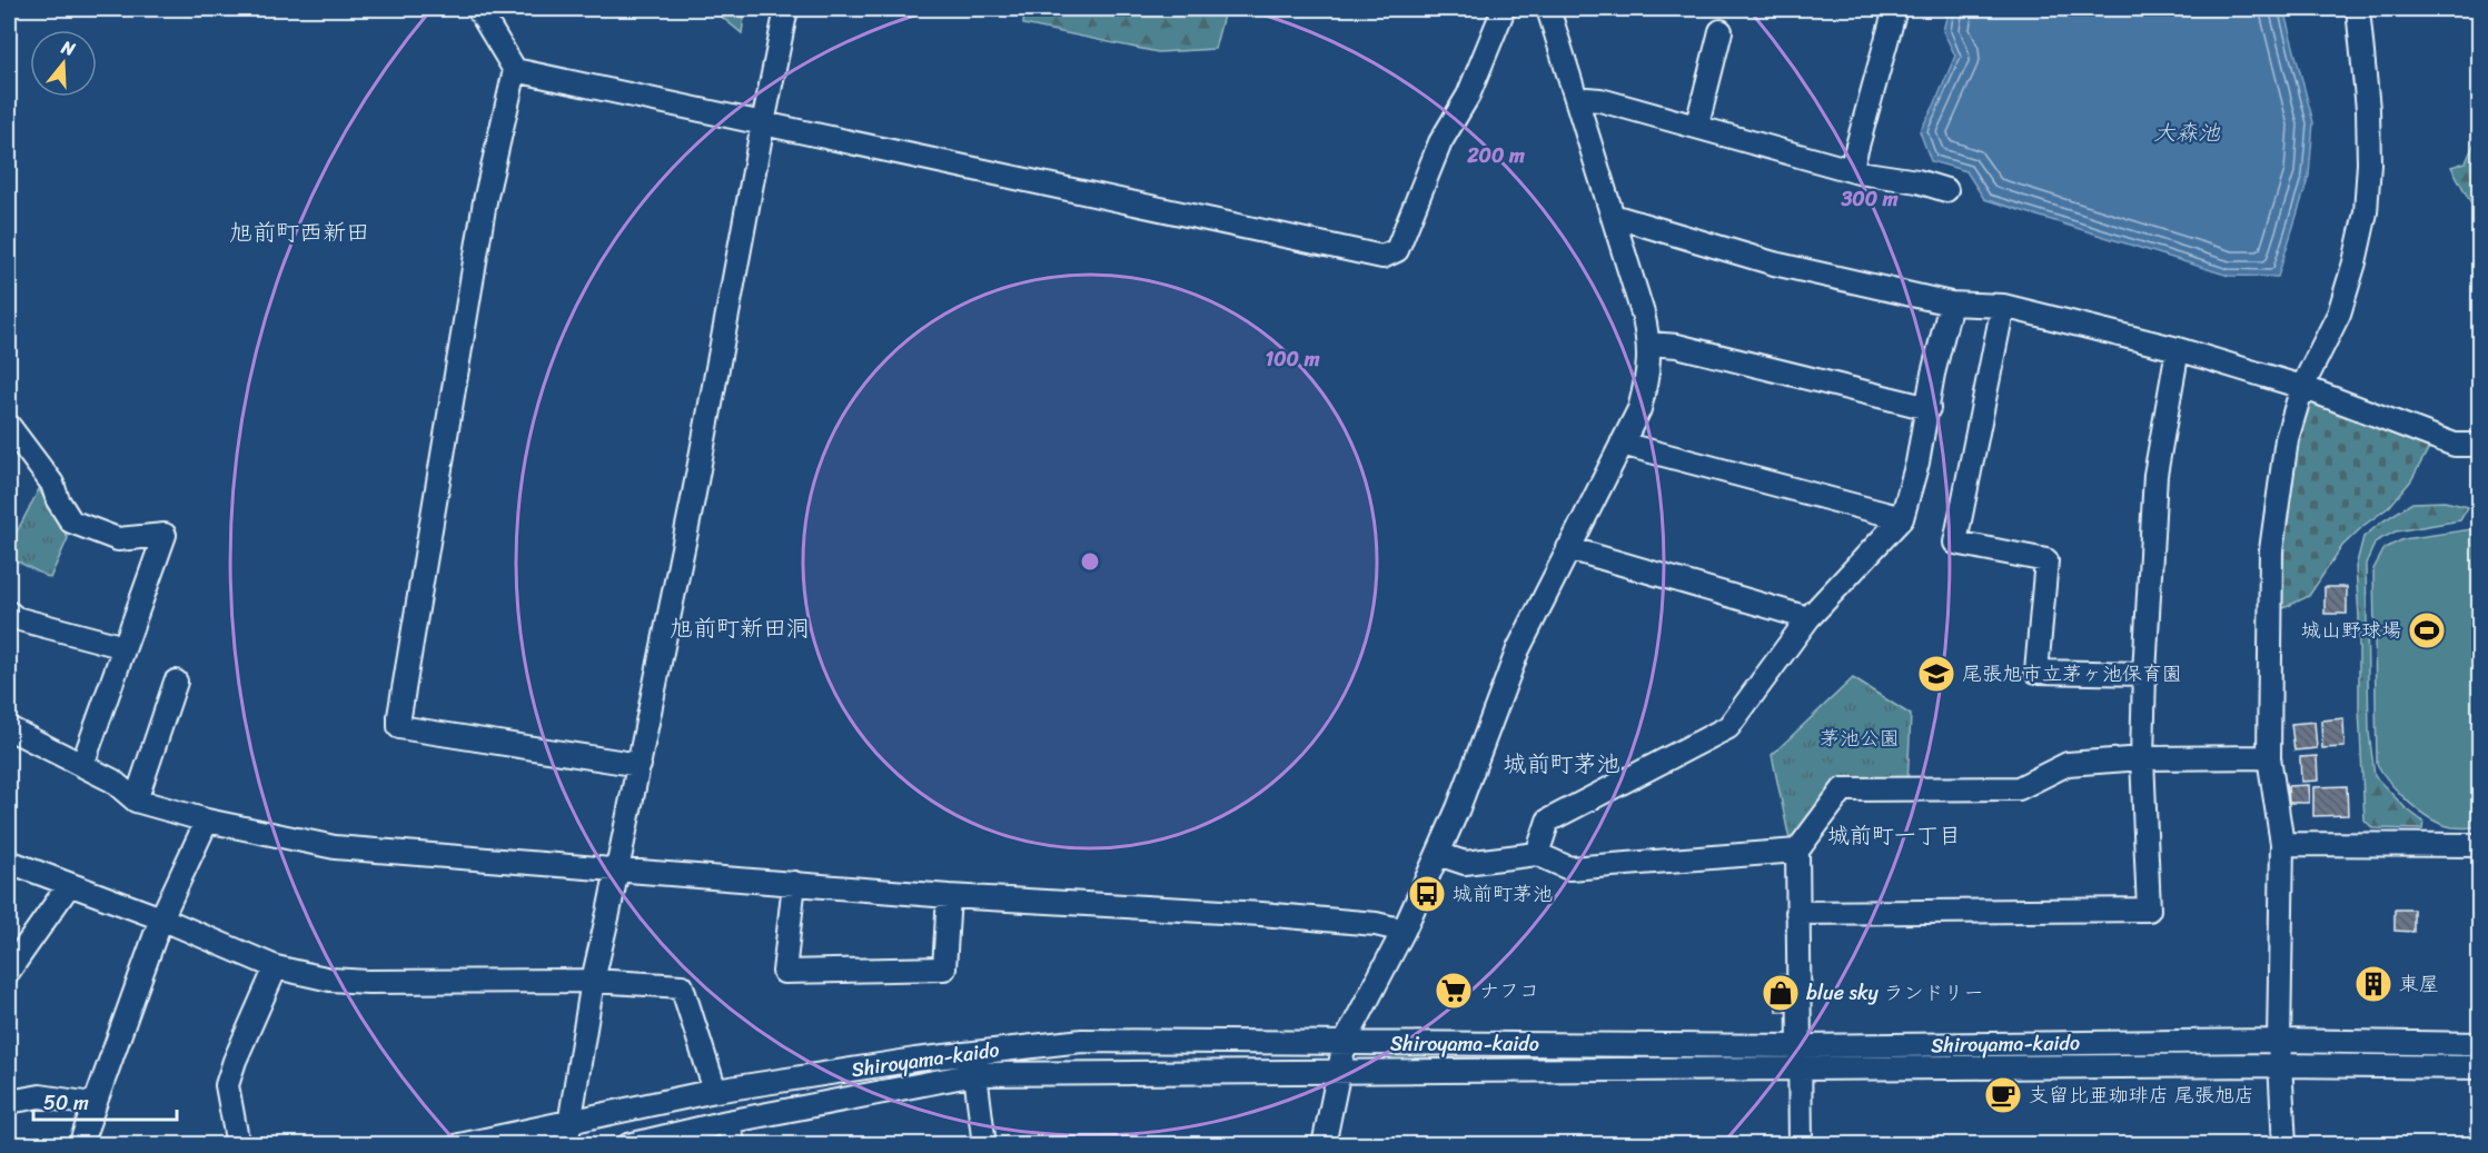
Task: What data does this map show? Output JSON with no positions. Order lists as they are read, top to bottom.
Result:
{
  "streets": {
    "street": ["Shiroyama-kaido"]
  },
  "districts": [
    "旭前町西新田",
    "旭前町新田洞",
    "城前町茅池",
    "城前町一丁目"
  ],
  "water": ["大森池"],
  "parks": ["茅池公園"],
  "places": {
    "sports": ["城山野球場"],
    "school or university": ["尾張旭市立茅ヶ池保育園"],
    "bus stop": ["城前町茅池"],
    "building": ["東屋"],
    "supermarket": ["ナフコ"],
    "shop": ["blue sky ランドリー"],
    "cafe": ["支留比亜珈琲店 尾張旭店"]
  },
  "scale_bar": "50 m",
  "north": "top",
  "rings": ["200 m", "300 m", "100 m"]
}
